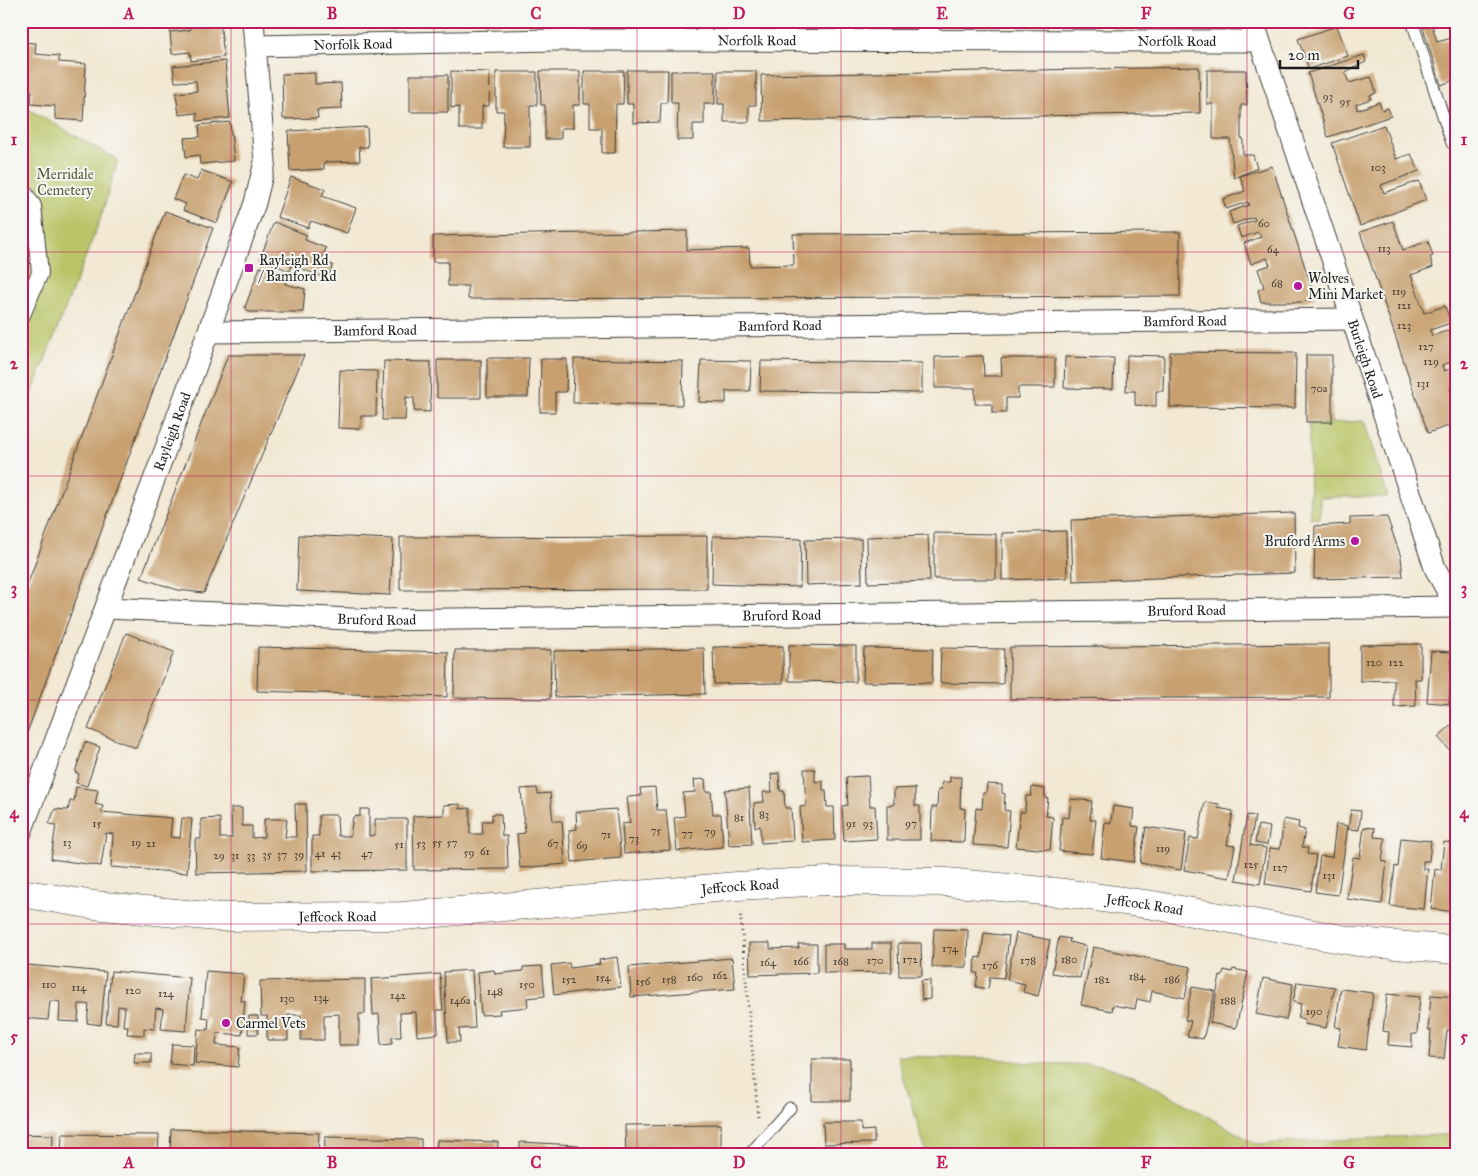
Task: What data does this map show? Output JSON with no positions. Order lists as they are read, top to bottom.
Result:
{
  "streets": {
    "street": [
      "Norfolk Road",
      "Bamford Road",
      "Burleigh Road",
      "Rayleigh Road",
      "Bruford Road",
      "Jeffcock Road"
    ]
  },
  "crossings": [
    ["Norfolk Road", "Burleigh Road"],
    ["Norfolk Road", "Rayleigh Road"],
    ["Bamford Road", "Burleigh Road"],
    ["Bamford Road", "Rayleigh Road"],
    ["Burleigh Road", "Bruford Road"],
    ["Rayleigh Road", "Bruford Road"]
  ],
  "parks": ["Merridale Cemetery"],
  "places": {
    "transit": ["Rayleigh Rd / Bamford Rd"],
    "other": ["Wolves Mini Market", "Bruford Arms", "Carmel Vets"]
  },
  "house_numbers": [
    "93",
    "95",
    "103",
    "60",
    "113",
    "64",
    "68",
    "119",
    "121",
    "123",
    "127",
    "129",
    "131",
    "70a",
    "120",
    "122",
    "83",
    "81",
    "15",
    "91",
    "93",
    "97",
    "75",
    "79",
    "77",
    "71",
    "73",
    "13",
    "19",
    "55",
    "57",
    "21",
    "53",
    "67",
    "51",
    "69",
    "119",
    "61",
    "59",
    "41",
    "43",
    "47",
    "35",
    "37",
    "39",
    "29",
    "31",
    "33",
    "125",
    "127",
    "131",
    "174",
    "172",
    "180",
    "170",
    "178",
    "166",
    "168",
    "164",
    "176",
    "162",
    "184",
    "154",
    "160",
    "152",
    "158",
    "182",
    "186",
    "156",
    "110",
    "150",
    "114",
    "120",
    "148",
    "124",
    "142",
    "134",
    "130",
    "146a",
    "188",
    "190"
  ],
  "scale_bar": "20 m",
  "grid": {
    "columns": [
      "A",
      "B",
      "C",
      "D",
      "E",
      "F",
      "G"
    ],
    "rows": [
      "1",
      "2",
      "3",
      "4",
      "5"
    ]
  }
}
